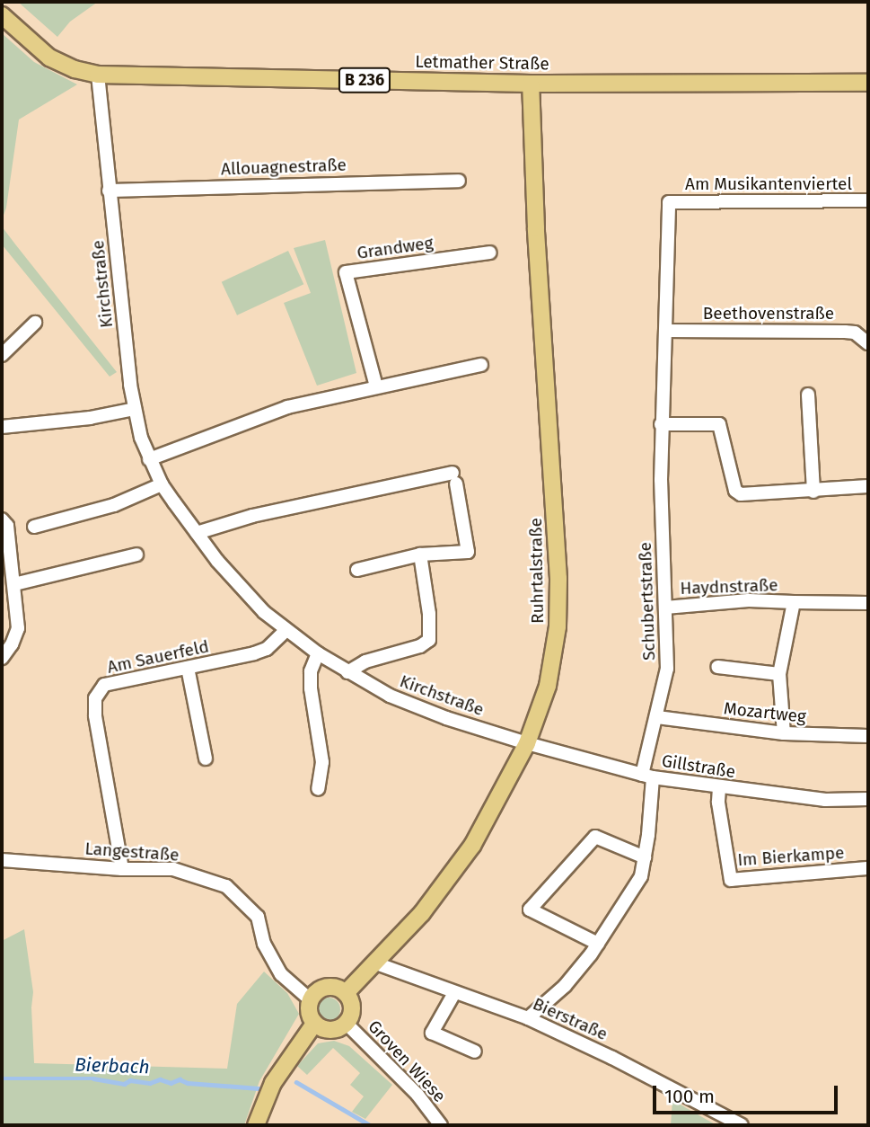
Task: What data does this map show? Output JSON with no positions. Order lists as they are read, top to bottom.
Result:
{
  "streets": {
    "main road": ["Letmather Straße", "B 236", "Ruhrtalstraße"],
    "street": [
      "Allouagnestraße",
      "Am Musikantenviertel",
      "Grandweg",
      "Kirchstraße",
      "Beethovenstraße",
      "Haydnstraße",
      "Schubertstraße",
      "Am Sauerfeld",
      "Mozartweg",
      "Gillstraße",
      "Langestraße",
      "Im Bierkampe",
      "Bierstraße",
      "Groven Wiese"
    ]
  },
  "crossings": [
    ["Letmather Straße", "Kirchstraße"],
    ["Letmather Straße", "Ruhrtalstraße"],
    ["Allouagnestraße", "Kirchstraße"],
    ["Am Musikantenviertel", "Schubertstraße"],
    ["Kirchstraße", "Ruhrtalstraße"],
    ["Kirchstraße", "Am Sauerfeld"],
    ["Kirchstraße", "Gillstraße"],
    ["Beethovenstraße", "Schubertstraße"],
    ["Ruhrtalstraße", "Gillstraße"],
    ["Ruhrtalstraße", "Langestraße"],
    ["Ruhrtalstraße", "Bierstraße"],
    ["Ruhrtalstraße", "Groven Wiese"],
    ["Haydnstraße", "Schubertstraße"],
    ["Haydnstraße", "Mozartweg"],
    ["Schubertstraße", "Mozartweg"],
    ["Schubertstraße", "Gillstraße"],
    ["Schubertstraße", "Bierstraße"],
    ["Am Sauerfeld", "Langestraße"],
    ["Gillstraße", "Im Bierkampe"],
    ["Langestraße", "Groven Wiese"]
  ],
  "water": ["Bierbach"],
  "scale_bar": "100 m"
}
